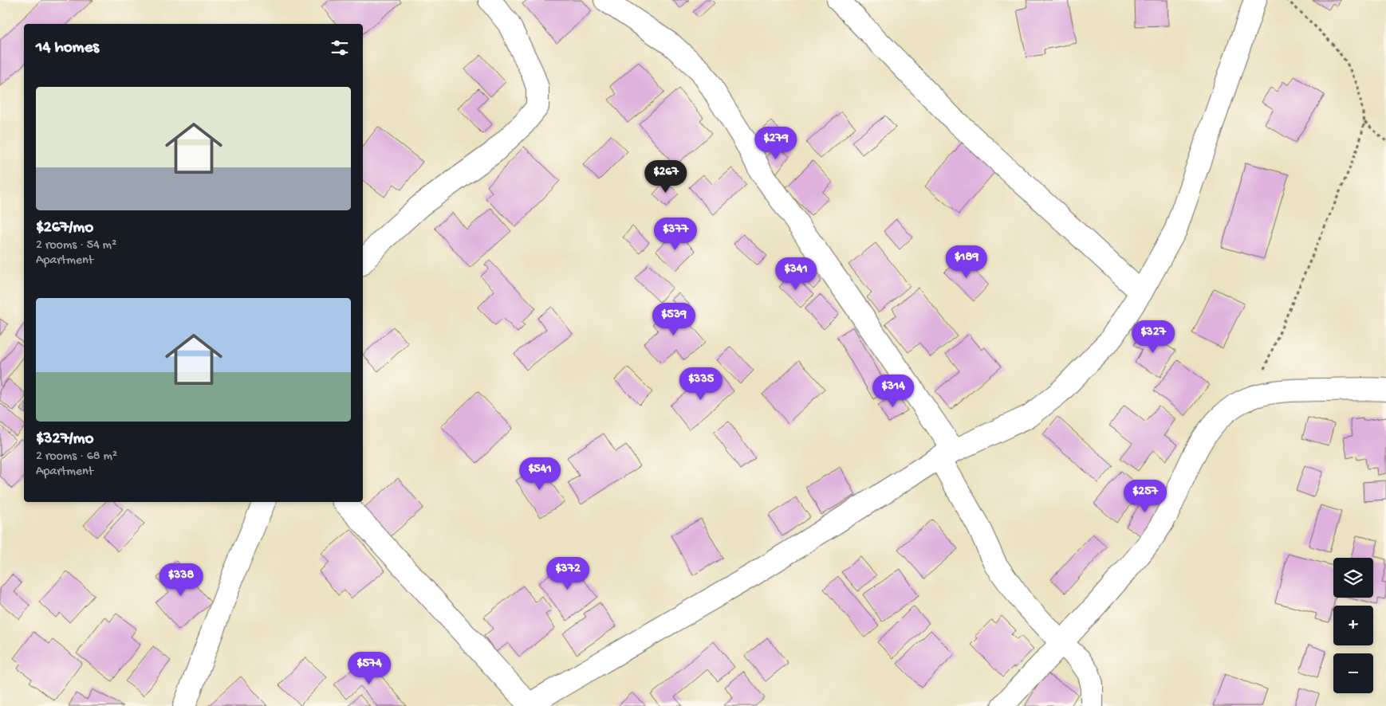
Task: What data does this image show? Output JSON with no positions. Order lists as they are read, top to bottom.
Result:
{
  "page": {
    "heading": "14 homes",
    "list": [
      {
        "name": "$267/mo",
        "note": "2 rooms · 54 m² · Apartment"
      },
      {
        "name": "$327/mo",
        "note": "2 rooms · 68 m² · Apartment"
      }
    ],
    "price": [
      "$279",
      "$267",
      "$377",
      "$189",
      "$341",
      "$539",
      "$327",
      "$335",
      "$314",
      "$541",
      "$257",
      "$372",
      "$338",
      "$574"
    ],
    "map_buttons": ["+", "−"]
  }
}
